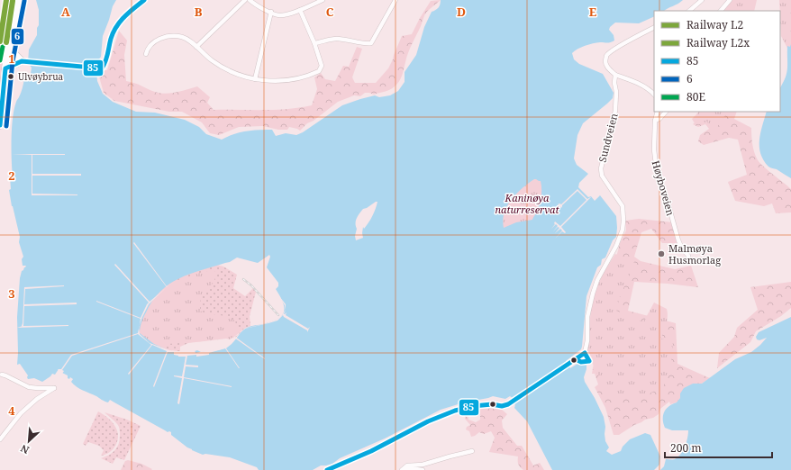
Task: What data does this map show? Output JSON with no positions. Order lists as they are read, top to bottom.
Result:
{
  "streets": {
    "street": ["Sundveien", "Høyboveien"]
  },
  "parks": ["Kaninøya naturreservat"],
  "places": ["Ulvøybrua", "Malmøya Husmorlag"],
  "lines": [
    "rail line L2",
    "transit line 85",
    "transit line 80E",
    "rail line L2x",
    "transit line 6"
  ],
  "legend": [
    "Railway L2",
    "Railway L2x",
    "85",
    "6",
    "80E"
  ],
  "scale_bar": "200 m",
  "north": "bottom left",
  "grid": {
    "columns": [
      "A",
      "B",
      "C",
      "D",
      "E"
    ],
    "rows": [
      "1",
      "2",
      "3",
      "4"
    ]
  }
}
